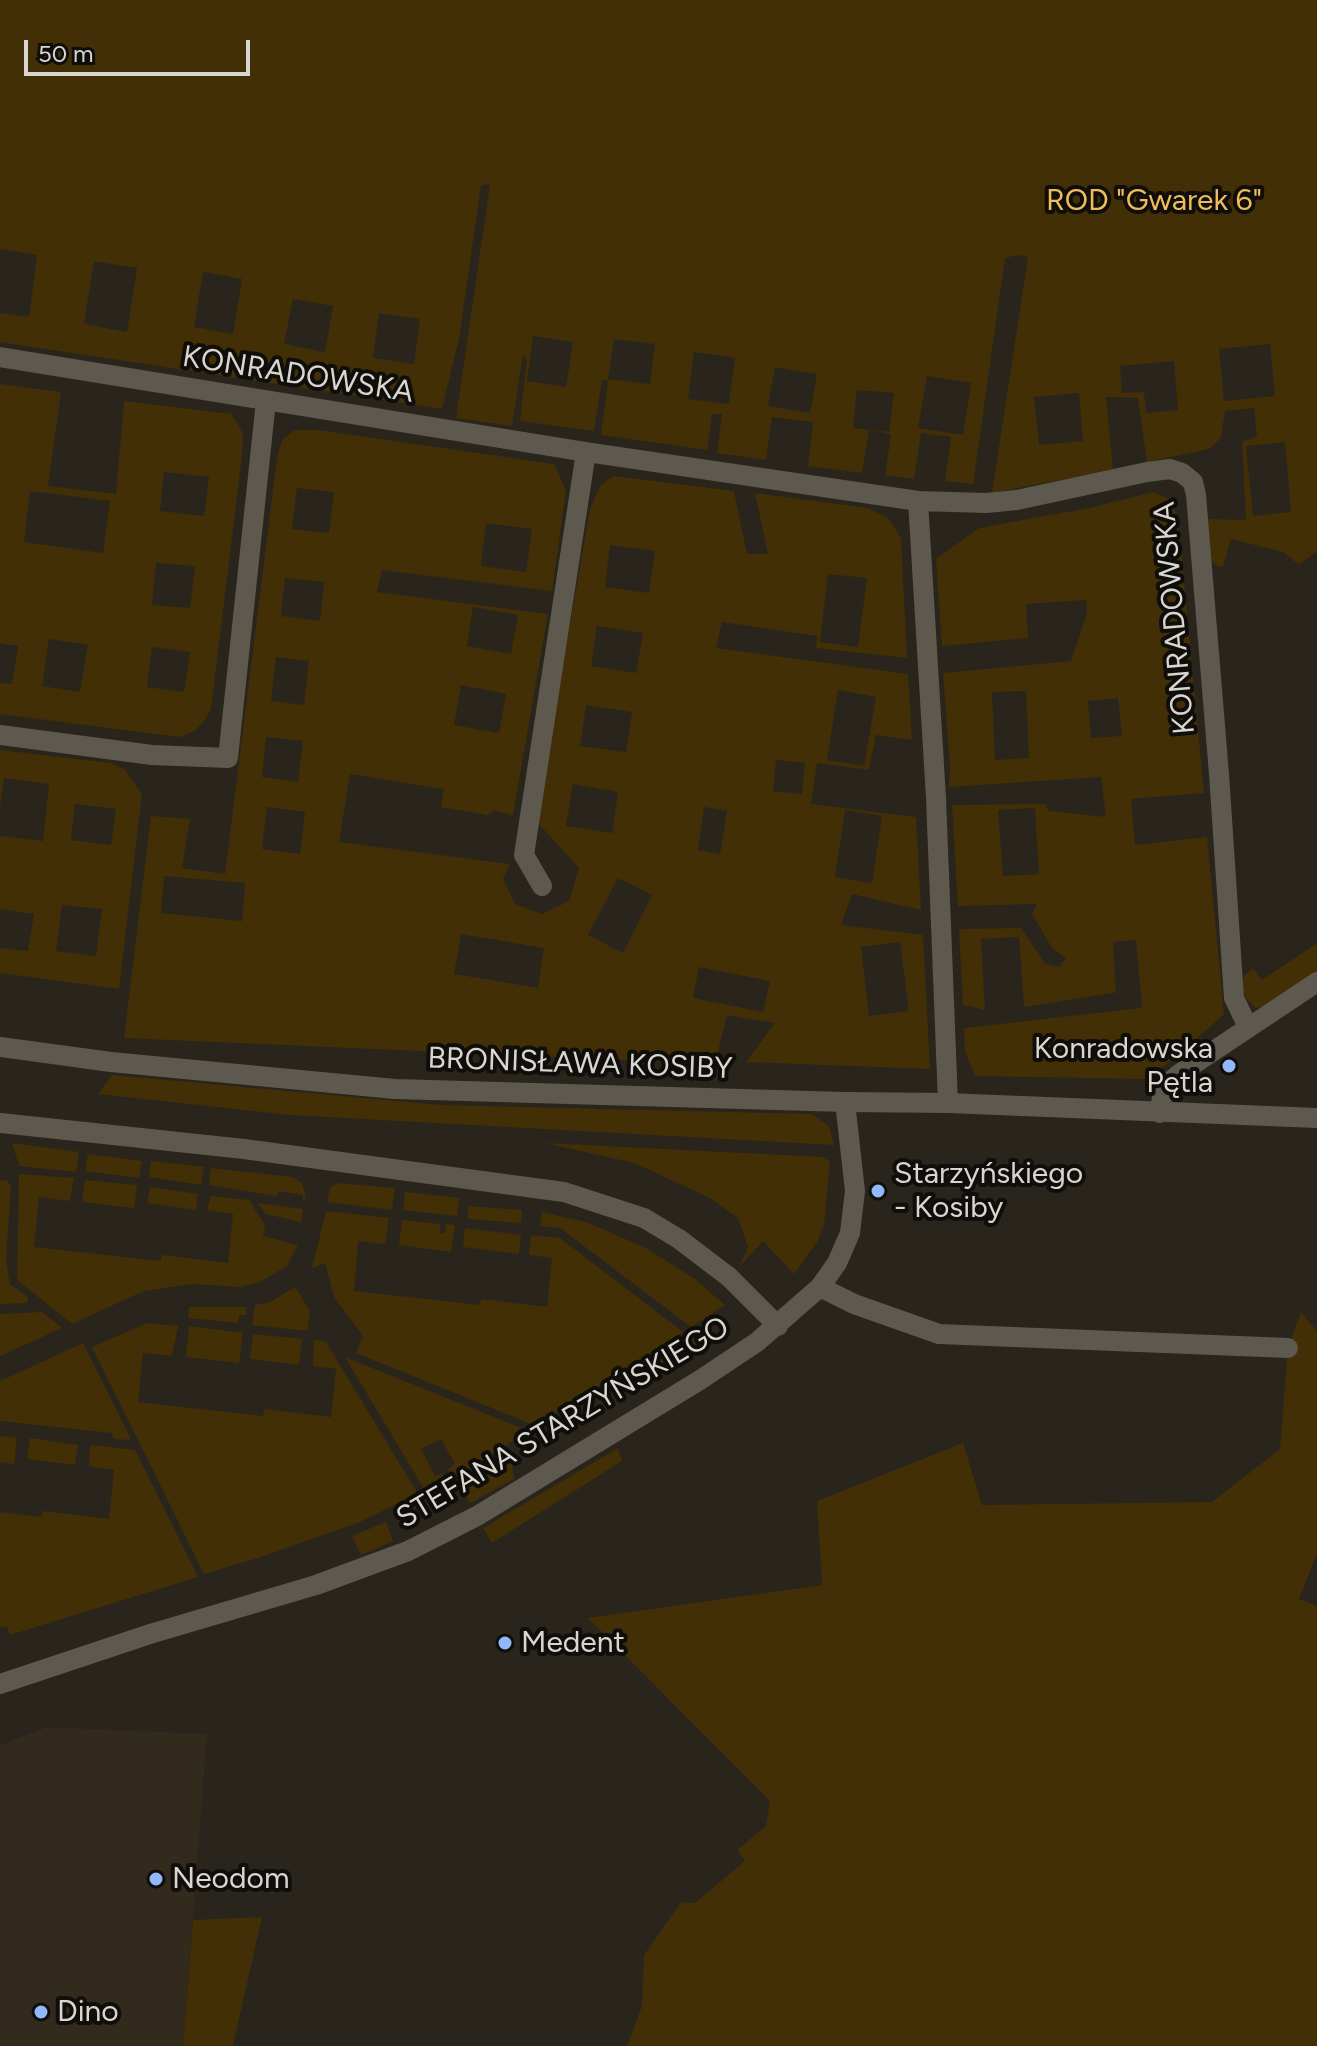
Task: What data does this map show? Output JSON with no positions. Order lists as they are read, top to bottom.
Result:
{
  "streets": {
    "street": ["KONRADOWSKA", "BRONISŁAWA KOSIBY", "STEFANA STARZYŃSKIEGO"]
  },
  "crossings": [
    ["BRONISŁAWA KOSIBY", "STEFANA STARZYŃSKIEGO"]
  ],
  "parks": ["ROD \"Gwarek 6\""],
  "places": [
    "Konradowska Pętla",
    "Starzyńskiego - Kosiby",
    "Medent",
    "Neodom",
    "Dino"
  ],
  "scale_bar": "50 m"
}
